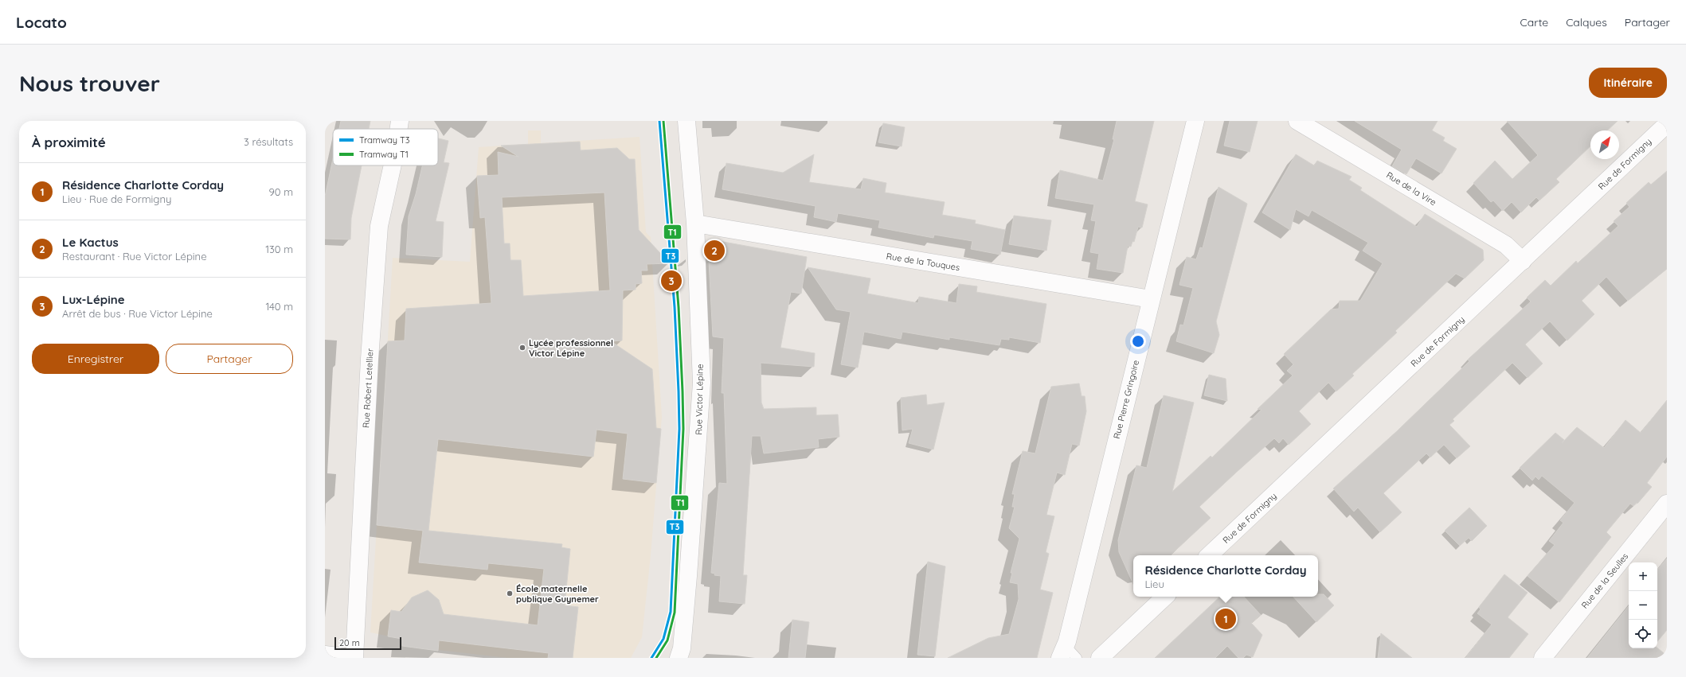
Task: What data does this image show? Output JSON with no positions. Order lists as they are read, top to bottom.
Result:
{
  "streets": {
    "street": [
      "Rue de Formigny",
      "Rue de la Vire",
      "Rue de la Touques",
      "Rue Robert Letellier",
      "Rue Victor Lépine",
      "Rue Pierre Gringoire",
      "Rue de la Seulles"
    ]
  },
  "crossings": [
    ["Rue de Formigny", "Rue de la Vire"],
    ["Rue de la Touques", "Rue Victor Lépine"],
    ["Rue de la Touques", "Rue Pierre Gringoire"]
  ],
  "places": ["Lycée professionnel Victor Lépine", "École maternelle publique Guynemer"],
  "lines": ["tram line T3", "tram line T1"],
  "legend": ["Tramway T3", "Tramway T1"],
  "scale_bar": "20 m",
  "north": "top right",
  "page": {
    "header": "Locato",
    "nav": ["Carte", "Calques", "Partager"],
    "buttons": [
      "Itinéraire",
      ["Enregistrer", "Partager"]
    ],
    "title": "Nous trouver",
    "heading": ["À proximité", "3 résultats"],
    "list": [
      {
        "mark": "1",
        "name": "Résidence Charlotte Corday",
        "note": "Lieu · Rue de Formigny",
        "value": "90 m"
      },
      {
        "mark": "2",
        "name": "Le Kactus",
        "note": "Restaurant · Rue Victor Lépine",
        "value": "130 m"
      },
      {
        "mark": "3",
        "name": "Lux-Lépine",
        "note": "Arrêt de bus · Rue Victor Lépine",
        "value": "140 m"
      }
    ],
    "pins": ["2", "3", "1"],
    "popup": ["Résidence Charlotte Corday", "Lieu"],
    "map_buttons": ["+", "−"],
    "scale": "20 m"
  }
}
